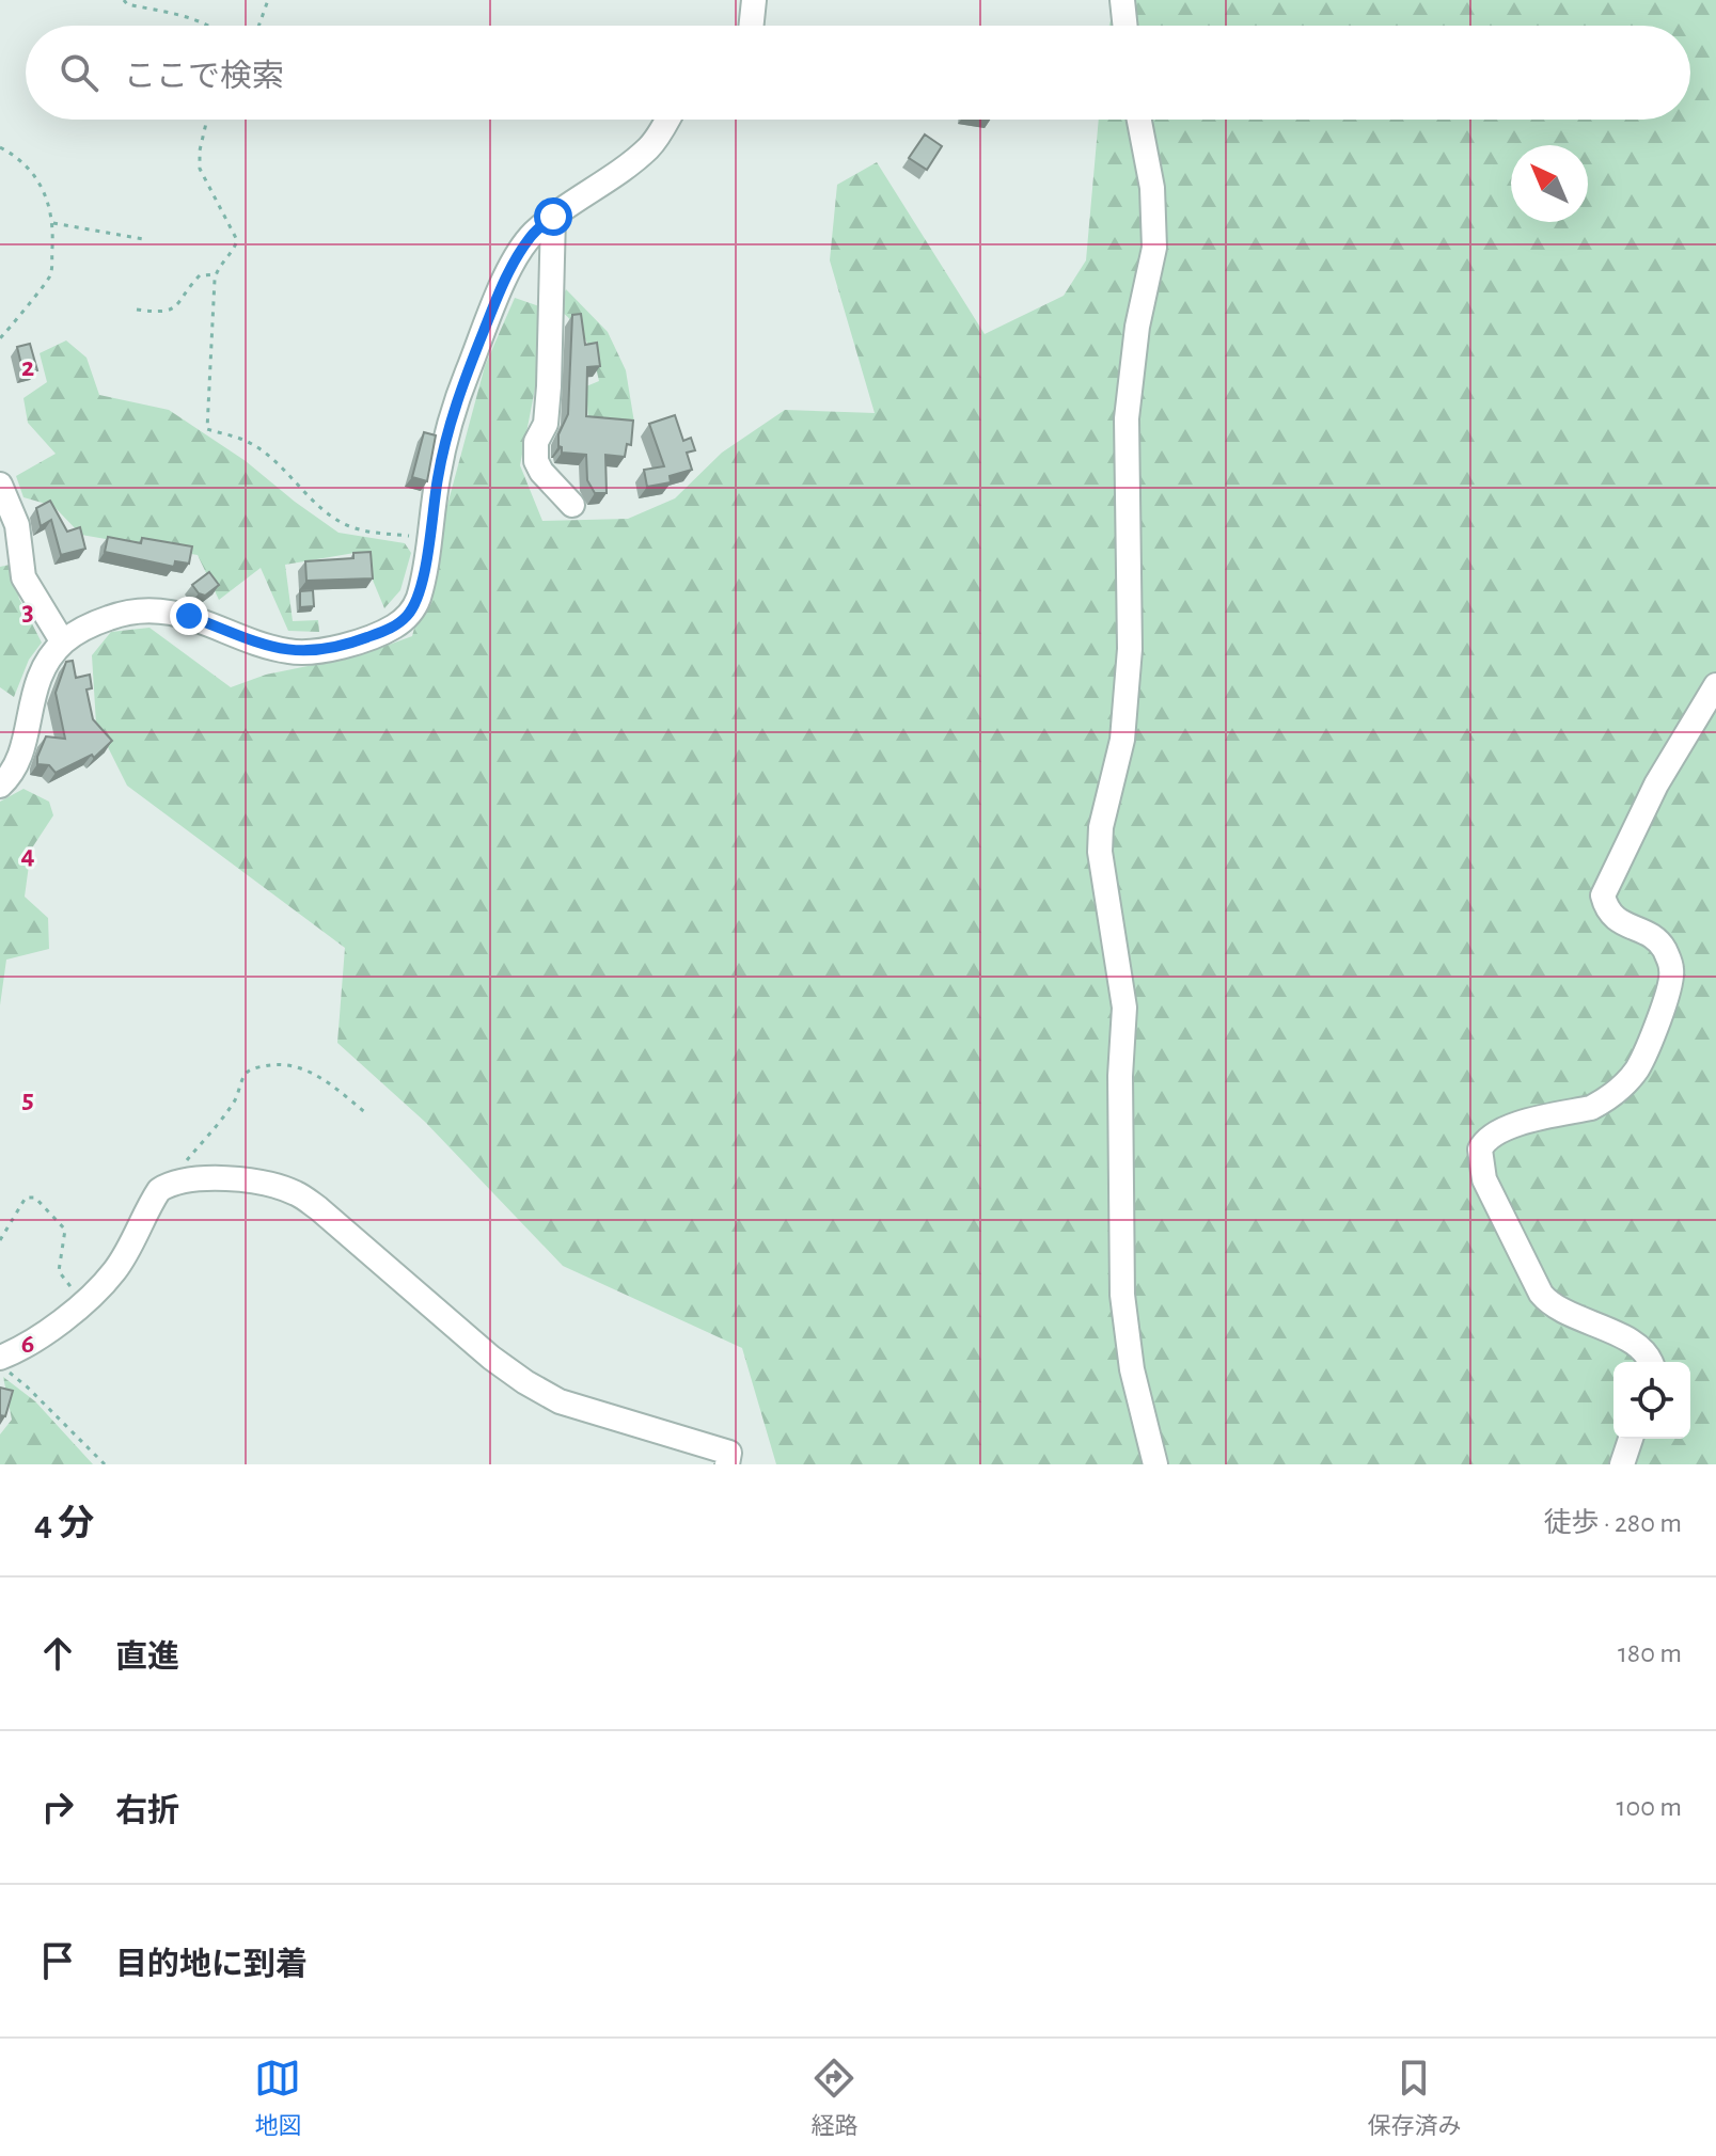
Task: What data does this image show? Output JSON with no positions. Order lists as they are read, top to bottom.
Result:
{
  "north": "top left",
  "page": {
    "search": "ここで検索",
    "heading": ["4 分", "徒歩 · 280 m"],
    "list": [
      ["直進", "180 m"],
      ["右折", "100 m"],
      "目的地に到着"
    ],
    "nav": ["地図", "経路", "保存済み"]
  },
  "grid": {
    "rows": [
      "2",
      "3",
      "4",
      "5",
      "6"
    ]
  }
}
